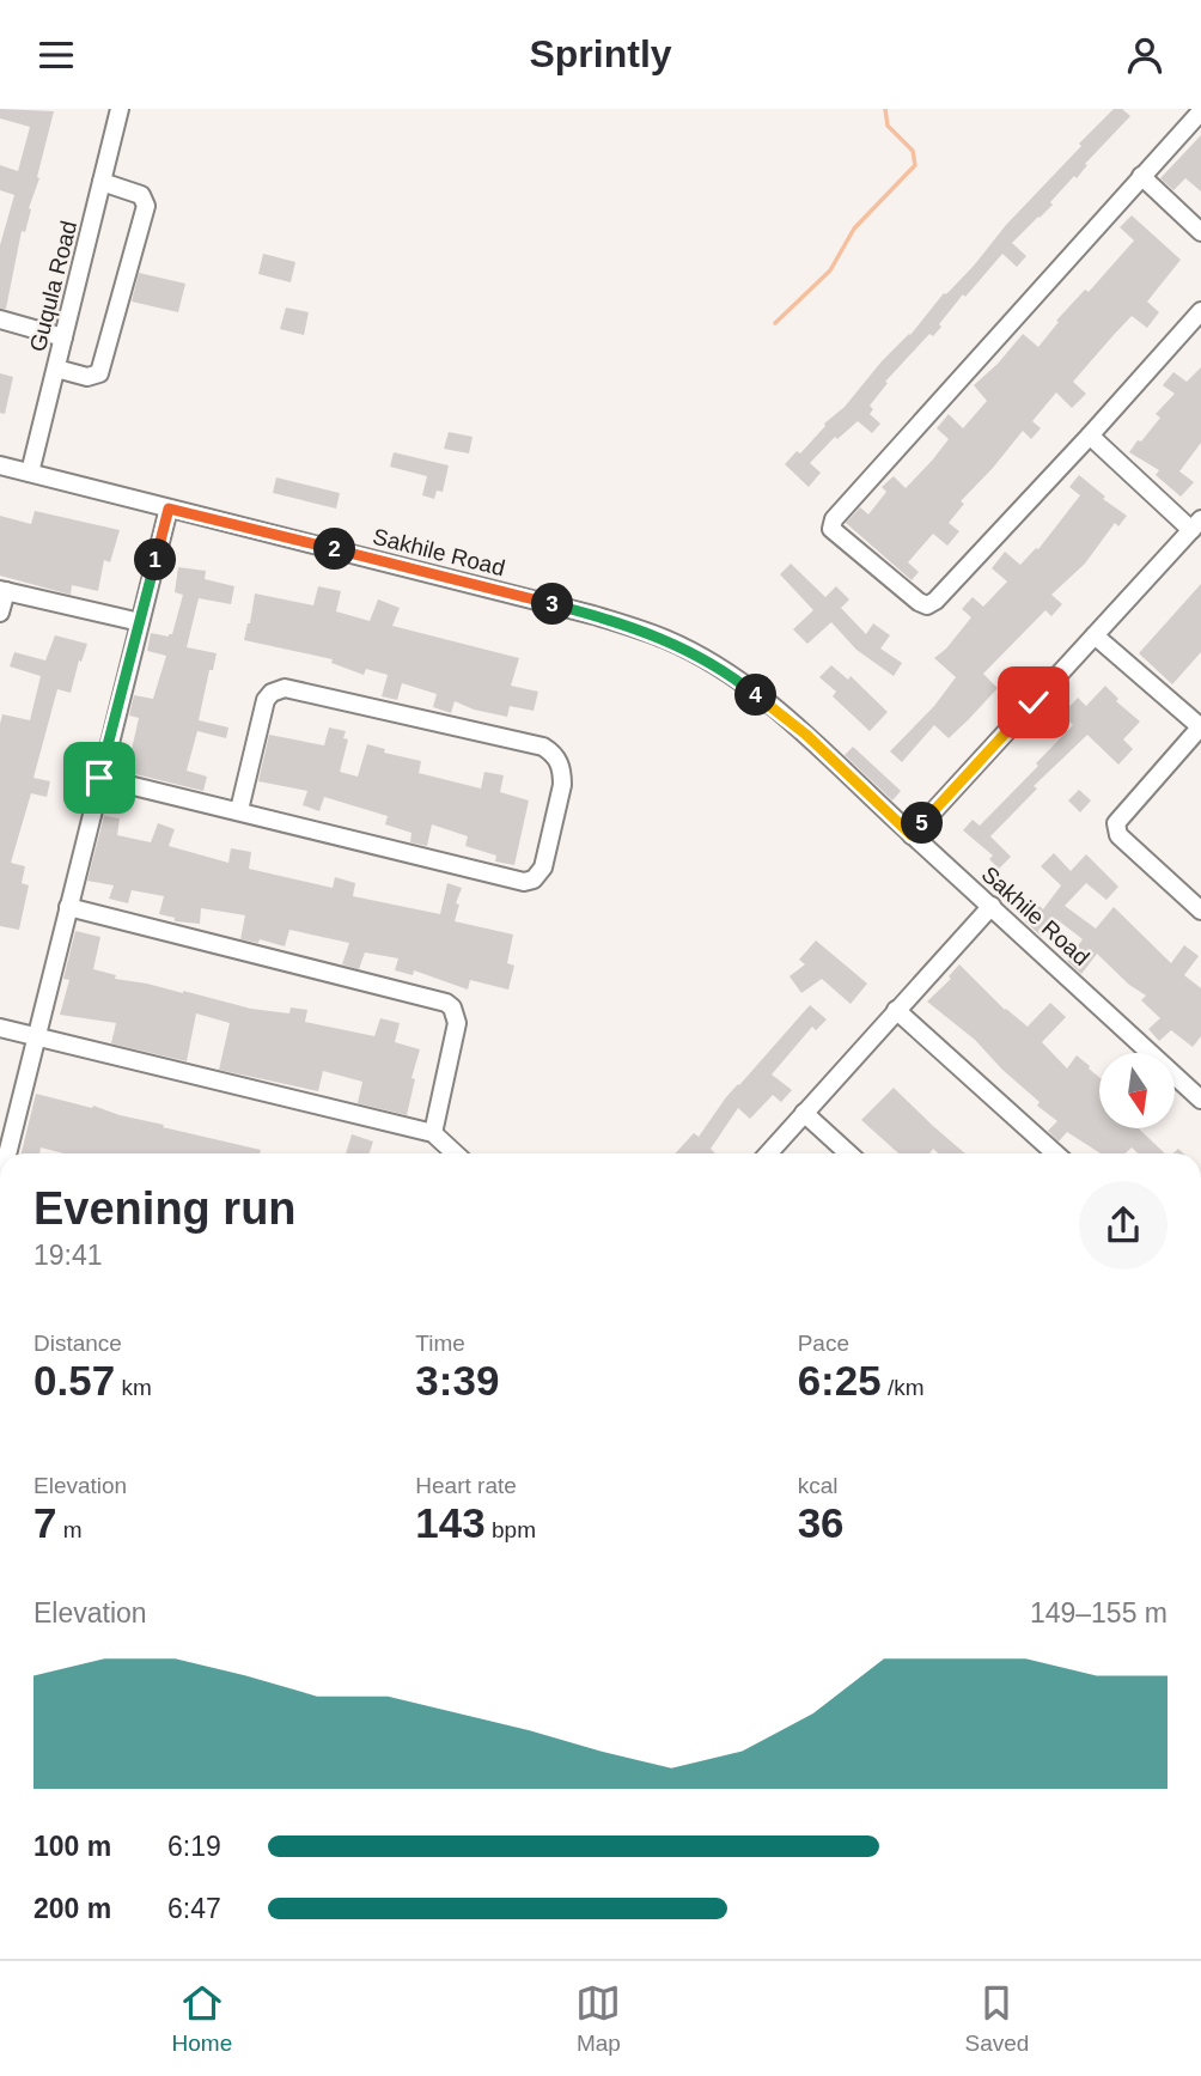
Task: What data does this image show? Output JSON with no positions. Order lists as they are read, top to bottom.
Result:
{
  "streets": {
    "street": ["Guqula Road", "Sakhile Road"]
  },
  "crossings": [
    ["Guqula Road", "Sakhile Road"]
  ],
  "north": "bottom",
  "page": {
    "header": "Sprintly",
    "pins": [
      "2",
      "1",
      "3",
      "4",
      "5"
    ],
    "heading": ["Evening run", "19:41"],
    "stats": [
      ["Distance", "0.57 km"],
      ["Time", "3:39"],
      ["Pace", "6:25 /km"],
      ["Elevation", "7 m"],
      ["Heart rate", "143 bpm"],
      ["kcal", "36"]
    ],
    "chart": ["Elevation", "149–155 m"],
    "list": [
      {
        "name": "100 m",
        "note": "6:19"
      },
      {
        "name": "200 m",
        "note": "6:47"
      }
    ],
    "tabs": ["Home", "Map", "Saved"]
  }
}
